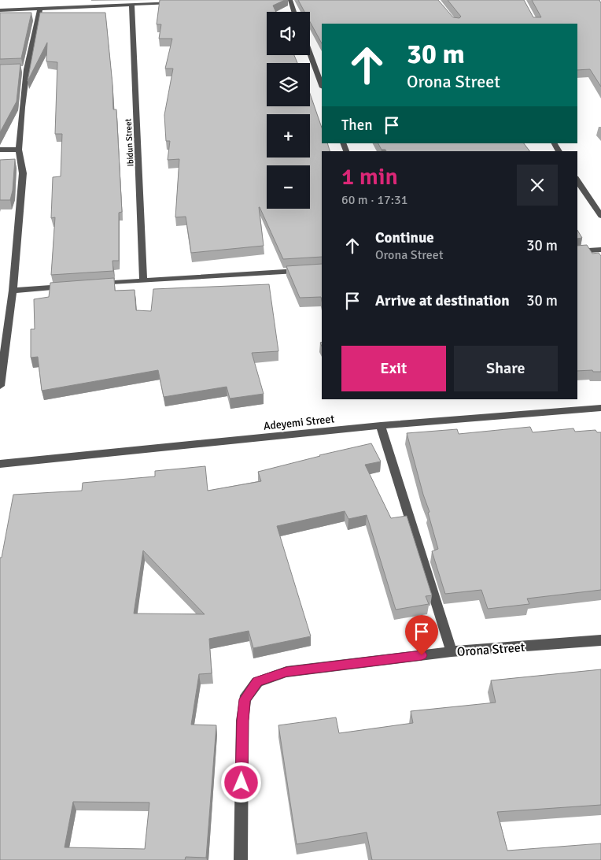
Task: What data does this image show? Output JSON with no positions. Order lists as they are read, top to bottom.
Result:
{
  "streets": {
    "street": ["Ibidun Street", "Adeyemi Street", "Orona Street"]
  },
  "page": {
    "map_buttons": ["+", "−"],
    "turn": ["30 m", "Orona Street"],
    "then": "Then",
    "heading": ["1 min", "60 m · 17:31"],
    "list": [
      {
        "name": "Continue",
        "note": "Orona Street",
        "value": "30 m"
      },
      {
        "name": "Arrive at destination",
        "value": "30 m"
      }
    ],
    "buttons": ["Exit", "Share"]
  }
}
